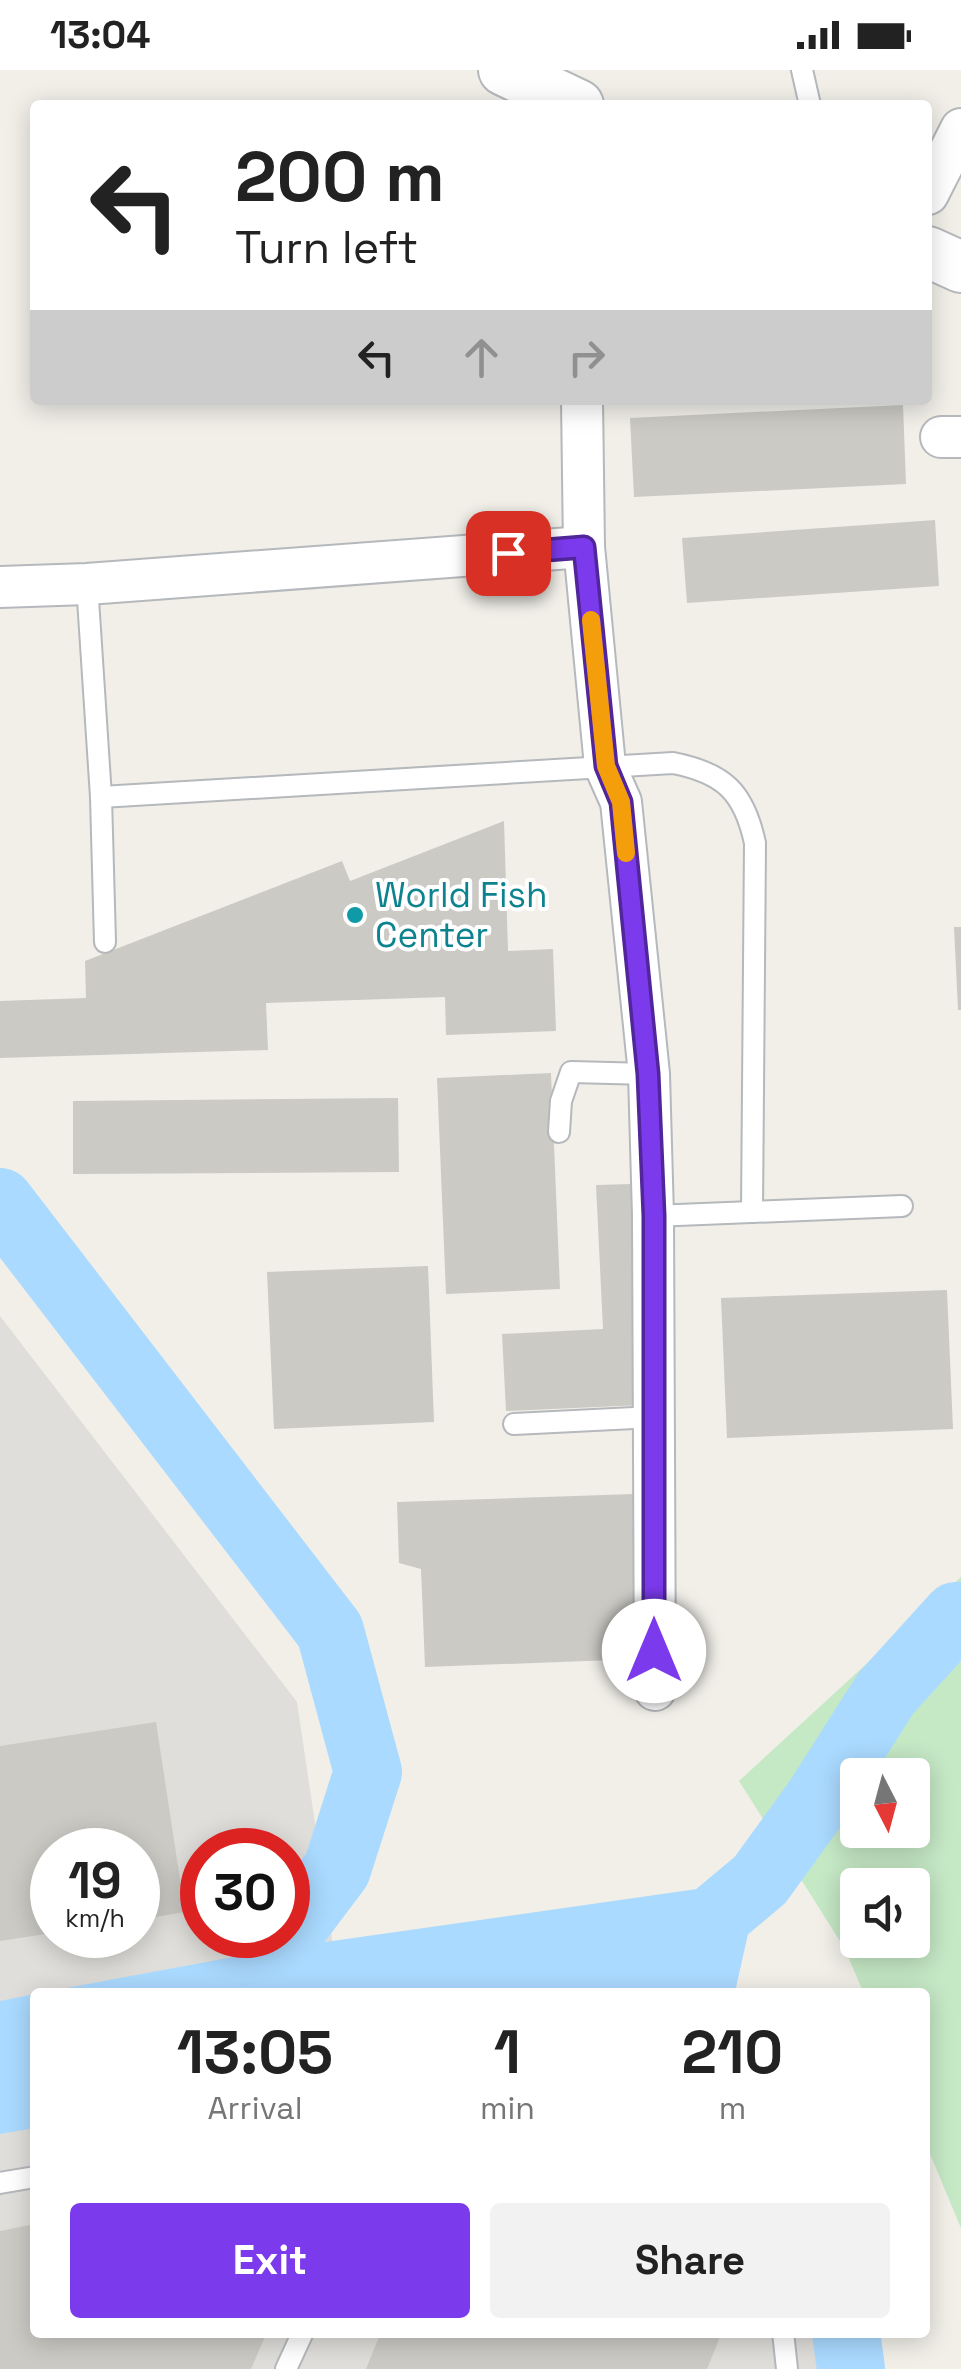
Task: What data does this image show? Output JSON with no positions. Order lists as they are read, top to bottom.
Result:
{
  "places": ["World Fish Center"],
  "north": "bottom",
  "page": {
    "status": "13:04",
    "turn": ["200 m", "Turn left"],
    "speed": "19 km/h",
    "limit": "30",
    "eta": [
      "13:05",
      "Arrival",
      "1",
      "min",
      "210",
      "m"
    ],
    "buttons": ["Exit", "Share"]
  }
}
